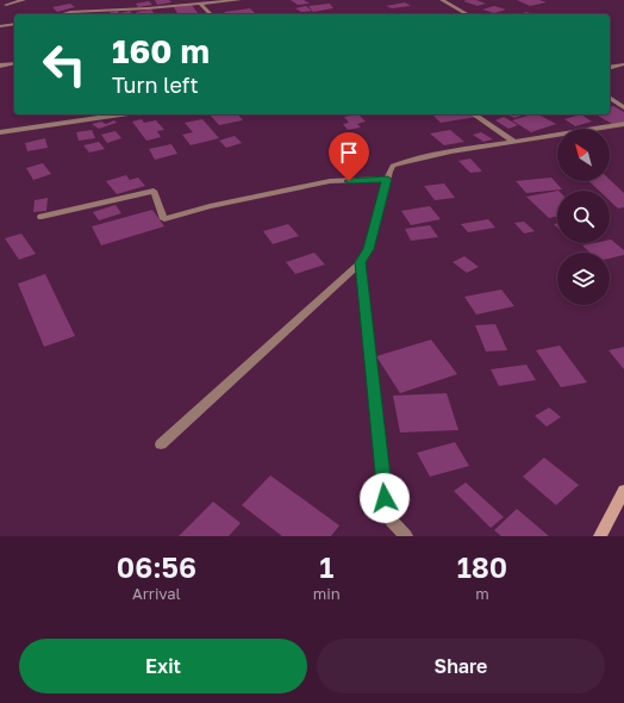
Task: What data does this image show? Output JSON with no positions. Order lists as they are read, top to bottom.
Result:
{
  "north": "top left",
  "page": {
    "turn": ["160 m", "Turn left"],
    "eta": [
      "06:56",
      "Arrival",
      "1",
      "min",
      "180",
      "m"
    ],
    "buttons": ["Exit", "Share"]
  }
}
